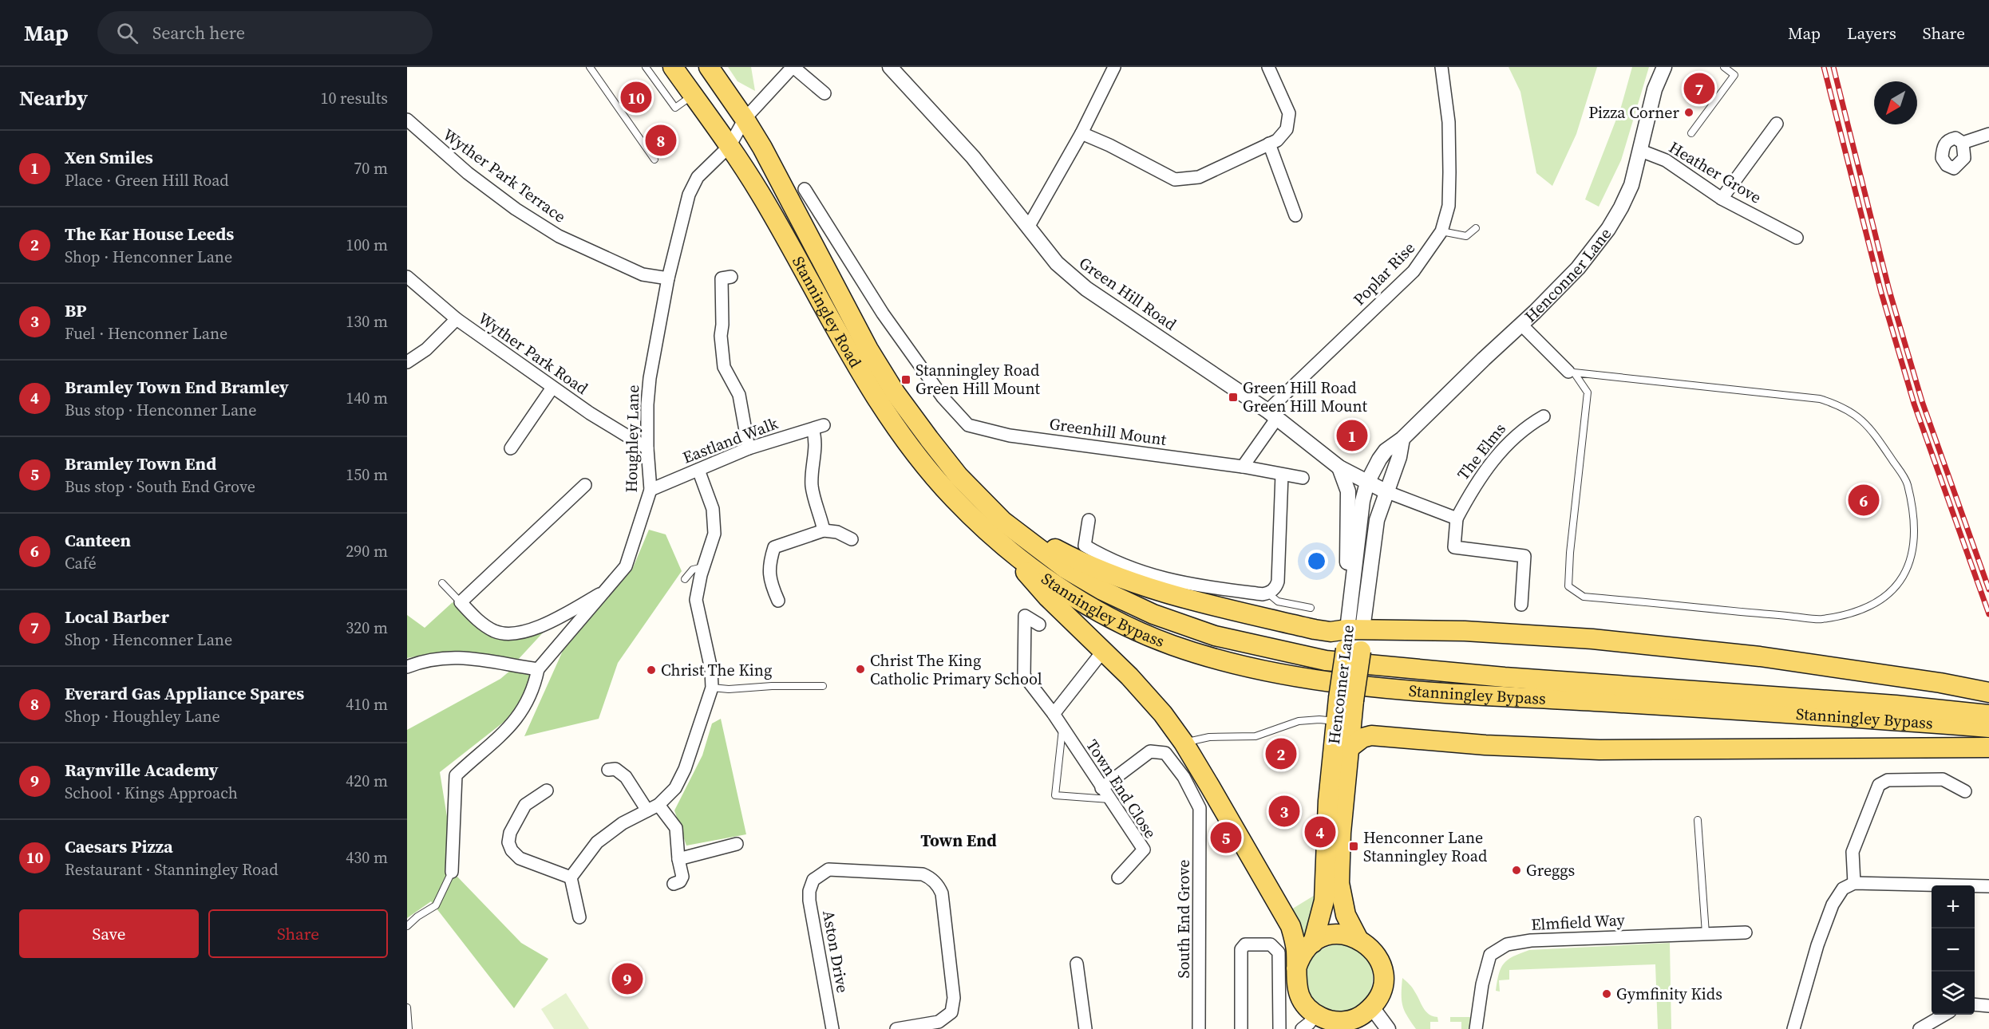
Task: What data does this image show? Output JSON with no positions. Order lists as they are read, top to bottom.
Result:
{
  "streets": {
    "main road": ["Henconner Lane", "Stanningley Road", "Stanningley Bypass"],
    "street": [
      "Heather Grove",
      "Wyther Park Terrace",
      "Poplar Rise",
      "Green Hill Road",
      "Wyther Park Road",
      "Greenhill Mount",
      "Houghley Lane",
      "Eastland Walk",
      "The Elms",
      "Town End Close",
      "South End Grove",
      "Elmfield Way",
      "Aston Drive"
    ]
  },
  "crossings": [
    ["Heather Grove", "Henconner Lane"],
    ["Wyther Park Terrace", "Houghley Lane"],
    ["Poplar Rise", "Green Hill Road"],
    ["Henconner Lane", "Green Hill Road"],
    ["Stanningley Road", "Houghley Lane"],
    ["Stanningley Road", "Stanningley Bypass"],
    ["Wyther Park Road", "Houghley Lane"],
    ["Houghley Lane", "Eastland Walk"],
    ["Town End Close", "South End Grove"]
  ],
  "districts": ["Town End"],
  "places": {
    "other": [
      "Pizza Corner",
      "Christ The King Catholic Primary School",
      "Christ The King",
      "Greggs",
      "Gymfinity Kids"
    ],
    "transit": ["Stanningley Road Green Hill Mount", "Green Hill Road Green Hill Mount", "Henconner Lane Stanningley Road"]
  },
  "north": "bottom left",
  "page": {
    "header": "Map",
    "search": "Search here",
    "nav": ["Map", "Layers", "Share"],
    "heading": ["Nearby", "10 results"],
    "pins": [
      "7",
      "10",
      "8",
      "1",
      "6",
      "2",
      "3",
      "4",
      "5",
      "9"
    ],
    "list": [
      {
        "mark": "1",
        "name": "Xen Smiles",
        "note": "Place · Green Hill Road",
        "value": "70 m"
      },
      {
        "mark": "2",
        "name": "The Kar House Leeds",
        "note": "Shop · Henconner Lane",
        "value": "100 m"
      },
      {
        "mark": "3",
        "name": "BP",
        "note": "Fuel · Henconner Lane",
        "value": "130 m"
      },
      {
        "mark": "4",
        "name": "Bramley Town End Bramley",
        "note": "Bus stop · Henconner Lane",
        "value": "140 m"
      },
      {
        "mark": "5",
        "name": "Bramley Town End",
        "note": "Bus stop · South End Grove",
        "value": "150 m"
      },
      {
        "mark": "6",
        "name": "Canteen",
        "note": "Café",
        "value": "290 m"
      },
      {
        "mark": "7",
        "name": "Local Barber",
        "note": "Shop · Henconner Lane",
        "value": "320 m"
      },
      {
        "mark": "8",
        "name": "Everard Gas Appliance Spares",
        "note": "Shop · Houghley Lane",
        "value": "410 m"
      },
      {
        "mark": "9",
        "name": "Raynville Academy",
        "note": "School · Kings Approach",
        "value": "420 m"
      },
      {
        "mark": "10",
        "name": "Caesars Pizza",
        "note": "Restaurant · Stanningley Road",
        "value": "430 m"
      }
    ],
    "map_buttons": ["+", "−"],
    "buttons": ["Save", "Share"]
  }
}
